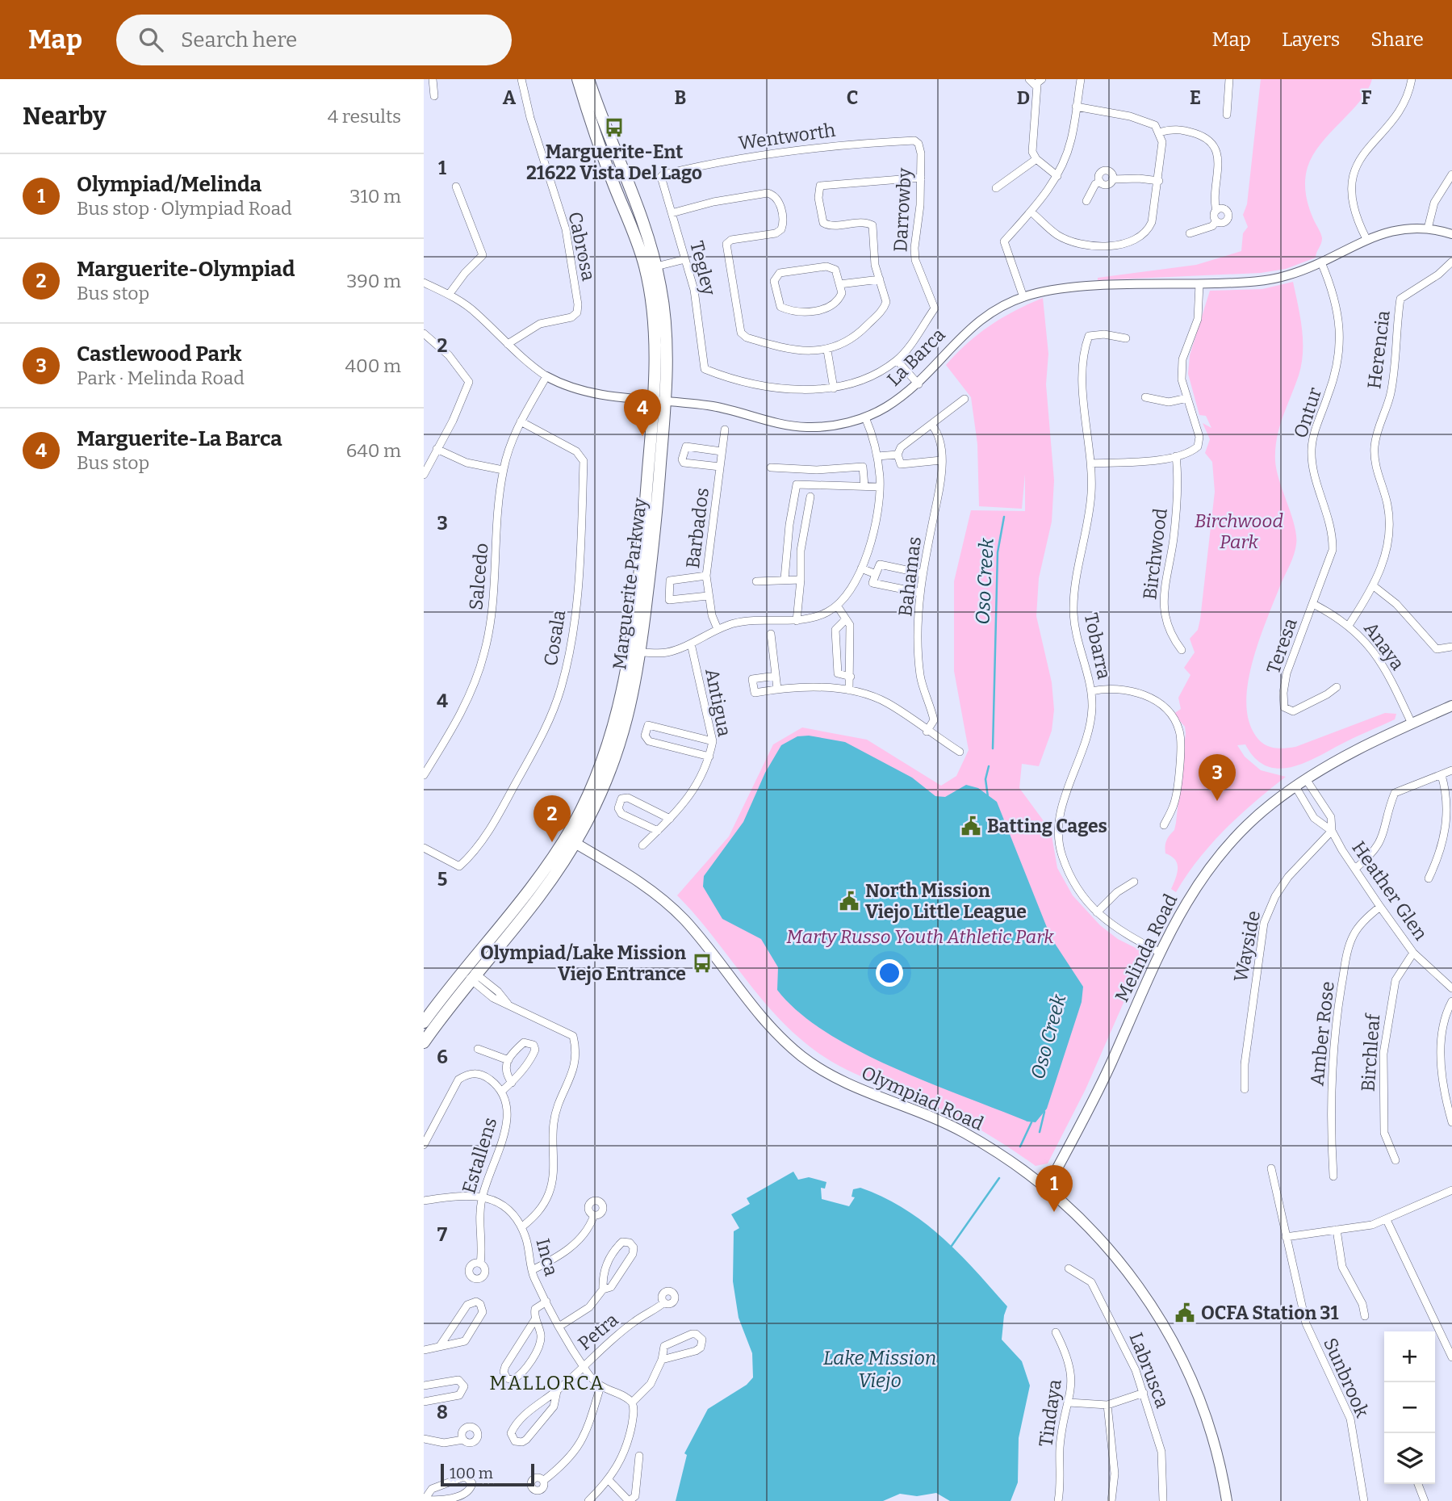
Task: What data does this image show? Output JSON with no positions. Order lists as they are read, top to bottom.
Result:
{
  "streets": {
    "main road": ["Marguerite Parkway", "Melinda Road", "Olympiad Road"],
    "street": [
      "Wentworth",
      "Darrowby",
      "Cabrosa",
      "Tegley",
      "Herencia",
      "La Barca",
      "Ontur",
      "Barbados",
      "Birchwood",
      "Salcedo",
      "Bahamas",
      "Cosala",
      "Tobarra",
      "Teresa",
      "Anaya",
      "Antigua",
      "Heather Glen",
      "Wayside",
      "Amber Rose",
      "Birchleaf",
      "Estallens",
      "Inca",
      "Petra",
      "Labrusca",
      "Sunbrook",
      "Tindaya"
    ]
  },
  "crossings": [
    ["Wentworth", "Darrowby"],
    ["Wentworth", "Tegley"],
    ["Cabrosa", "La Barca"],
    ["Herencia", "Anaya"],
    ["La Barca", "Ontur"],
    ["La Barca", "Salcedo"],
    ["La Barca", "Marguerite Parkway"],
    ["Ontur", "Teresa"],
    ["Ontur", "Anaya"],
    ["Salcedo", "Cosala"],
    ["Marguerite Parkway", "Olympiad Road"],
    ["Tobarra", "Melinda Road"],
    ["Teresa", "Anaya"],
    ["Anaya", "Melinda Road"],
    ["Heather Glen", "Wayside"],
    ["Heather Glen", "Melinda Road"],
    ["Heather Glen", "Amber Rose"],
    ["Heather Glen", "Birchleaf"],
    ["Melinda Road", "Olympiad Road"],
    ["Estallens", "Inca"],
    ["Inca", "Petra"]
  ],
  "districts": ["MALLORCA"],
  "water": ["Oso Creek", "Lake Mission Viejo"],
  "parks": ["Birchwood Park", "Marty Russo Youth Athletic Park"],
  "places": {
    "bus stop": ["Marguerite-Ent 21622 Vista Del Lago", "Olympiad/Lake Mission Viejo Entrance"],
    "public building": ["Batting Cages", "North Mission Viejo Little League", "OCFA Station 31"]
  },
  "scale_bar": "100 m",
  "page": {
    "header": "Map",
    "search": "Search here",
    "nav": ["Map", "Layers", "Share"],
    "heading": ["Nearby", "4 results"],
    "list": [
      {
        "mark": "1",
        "name": "Olympiad/Melinda",
        "note": "Bus stop · Olympiad Road",
        "value": "310 m"
      },
      {
        "mark": "2",
        "name": "Marguerite-Olympiad",
        "note": "Bus stop",
        "value": "390 m"
      },
      {
        "mark": "3",
        "name": "Castlewood Park",
        "note": "Park · Melinda Road",
        "value": "400 m"
      },
      {
        "mark": "4",
        "name": "Marguerite-La Barca",
        "note": "Bus stop",
        "value": "640 m"
      }
    ],
    "pins": [
      "4",
      "3",
      "2",
      "1"
    ],
    "map_buttons": ["+", "−"],
    "scale": "100 m"
  },
  "grid": {
    "columns": [
      "A",
      "B",
      "C",
      "D",
      "E",
      "F"
    ],
    "rows": [
      "1",
      "2",
      "3",
      "4",
      "5",
      "6",
      "7",
      "8"
    ]
  }
}
